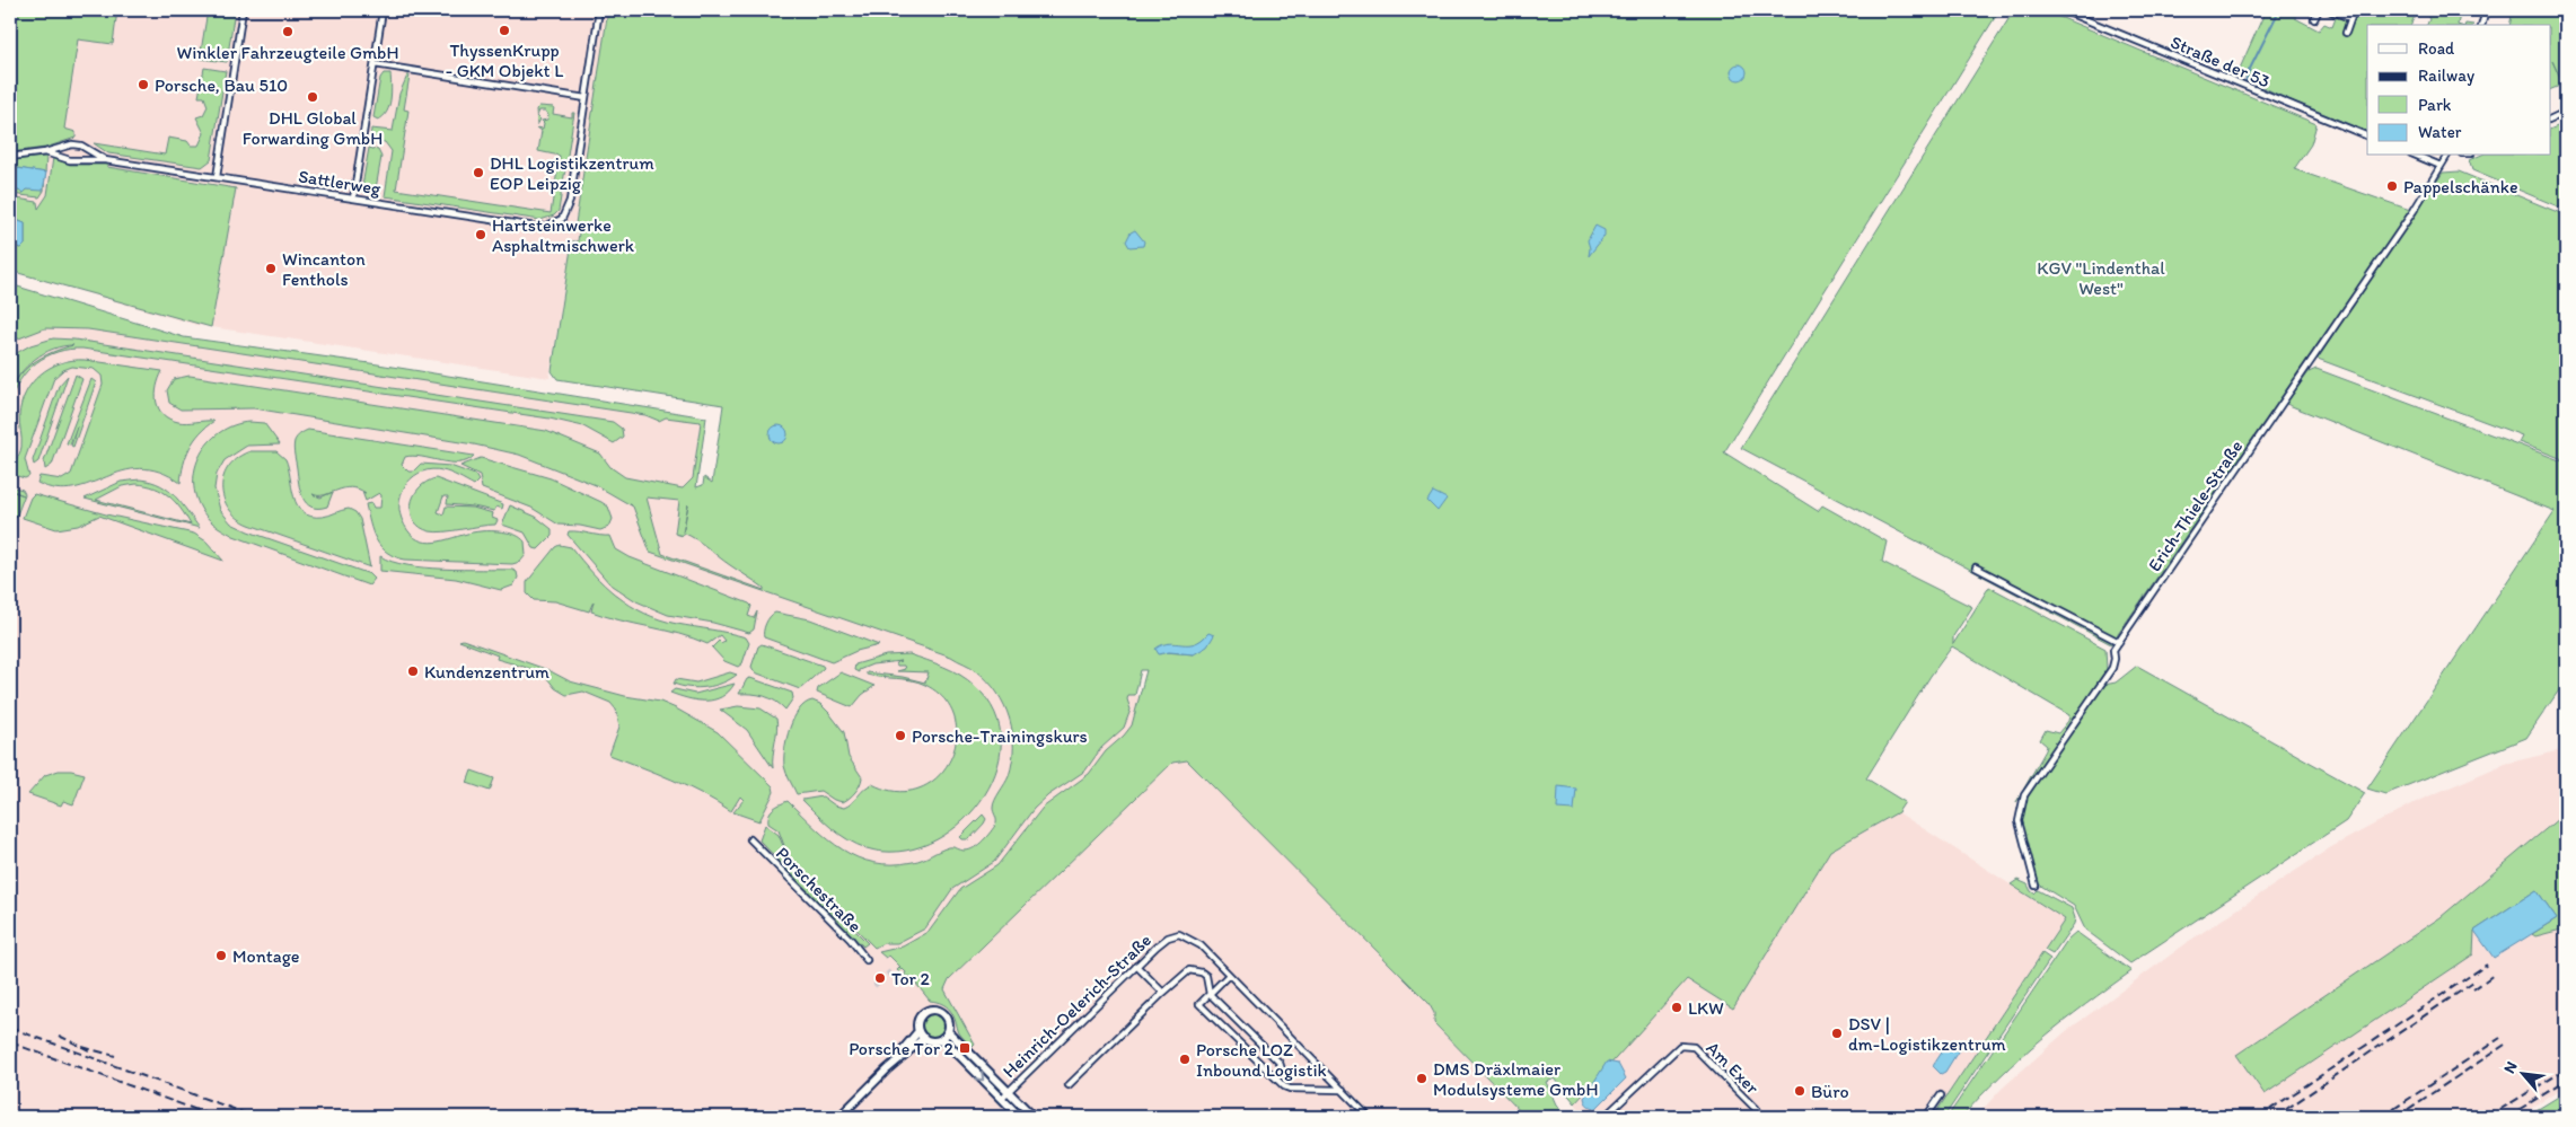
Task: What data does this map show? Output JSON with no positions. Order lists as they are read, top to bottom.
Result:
{
  "streets": {
    "street": [
      "Straße der 53",
      "Sattlerweg",
      "Erich-Thiele-Straße",
      "Porschestraße",
      "Heinrich-Oelerich-Straße",
      "Am Exer"
    ]
  },
  "parks": ["KGV \"Lindenthal West\""],
  "places": {
    "other": [
      "ThyssenKrupp - GKM Objekt L",
      "Winkler Fahrzeugteile GmbH",
      "Porsche, Bau 510",
      "DHL Global Forwarding GmbH",
      "DHL Logistikzentrum EOP Leipzig",
      "Pappelschänke",
      "Hartsteinwerke Asphaltmischwerk",
      "Wincanton Fenthols",
      "Kundenzentrum",
      "Porsche-Trainingskurs",
      "Montage",
      "Tor 2",
      "LKW",
      "DSV | dm-Logistikzentrum",
      "Porsche LOZ Inbound Logistik",
      "DMS Dräxlmaier Modulsysteme GmbH",
      "Büro"
    ],
    "transit": ["Porsche Tor 2"]
  },
  "legend": [
    "Road",
    "Railway",
    "Park",
    "Water"
  ],
  "north": "top left"
}
